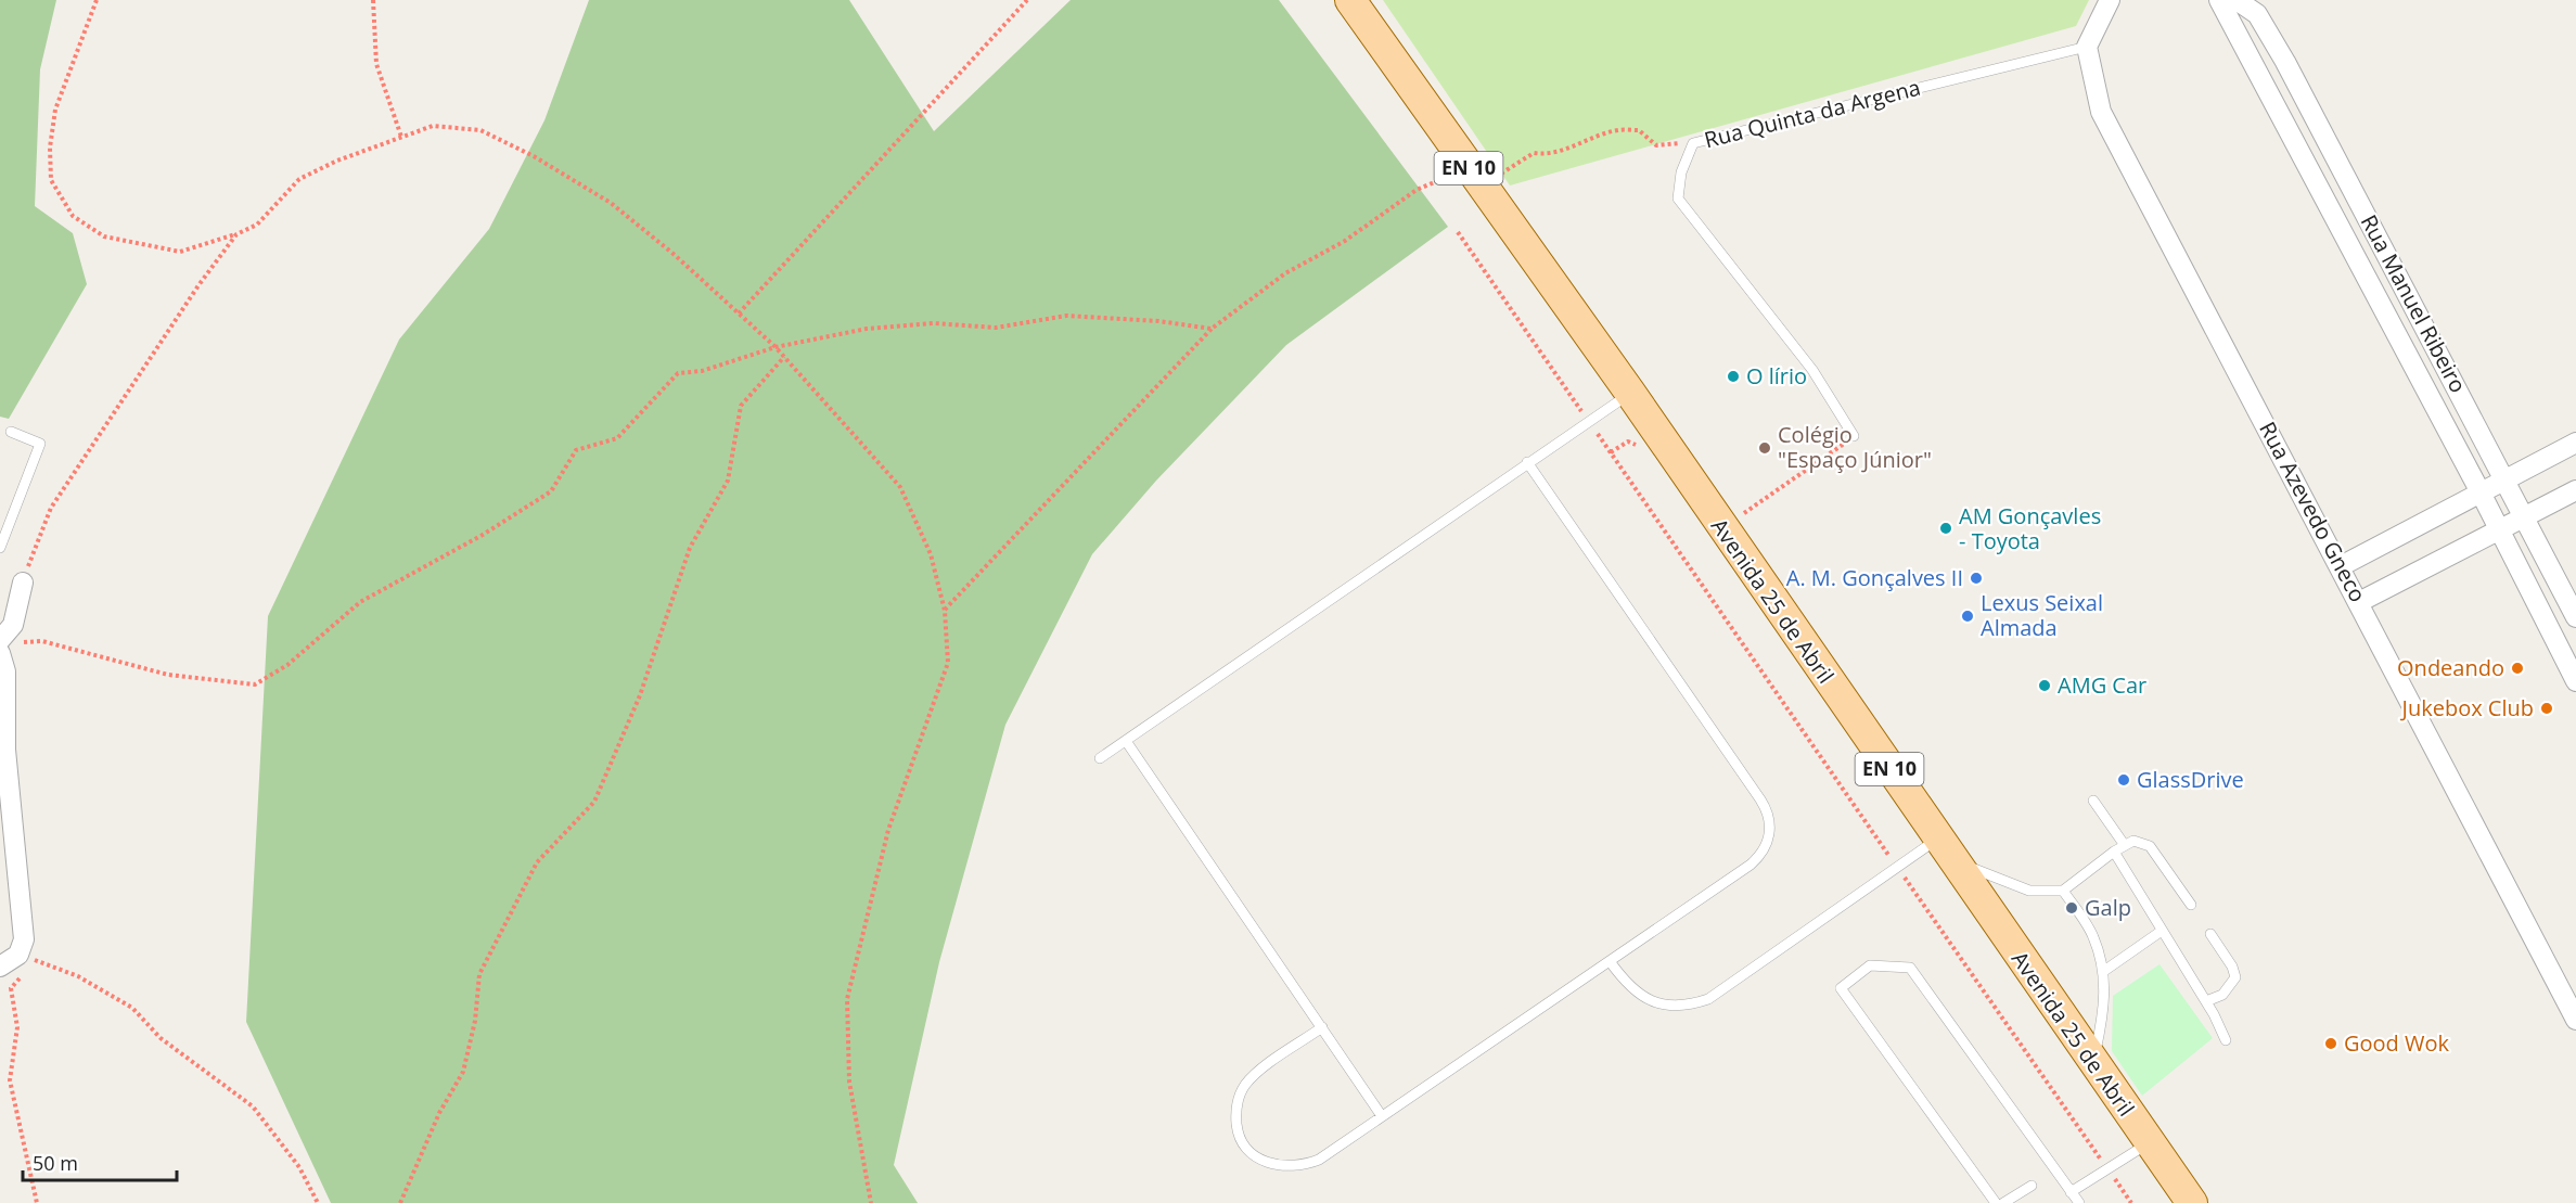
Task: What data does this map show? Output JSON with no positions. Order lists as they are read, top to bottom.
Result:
{
  "streets": {
    "main road": ["EN 10", "Avenida 25 de Abril"],
    "street": ["Rua Manuel Ribeiro", "Rua Azevedo Gneco"],
    "lane": ["Rua Quinta da Argena"]
  },
  "crossings": [
    ["Rua Quinta da Argena", "Rua Azevedo Gneco"]
  ],
  "places": [
    "O lírio",
    "Colégio \"Espaço Júnior\"",
    "AM Gonçavles - Toyota",
    "A. M. Gonçalves II",
    "Lexus Seixal Almada",
    "Ondeando",
    "AMG Car",
    "Jukebox Club",
    "GlassDrive",
    "Galp",
    "Good Wok"
  ],
  "scale_bar": "50 m"
}
